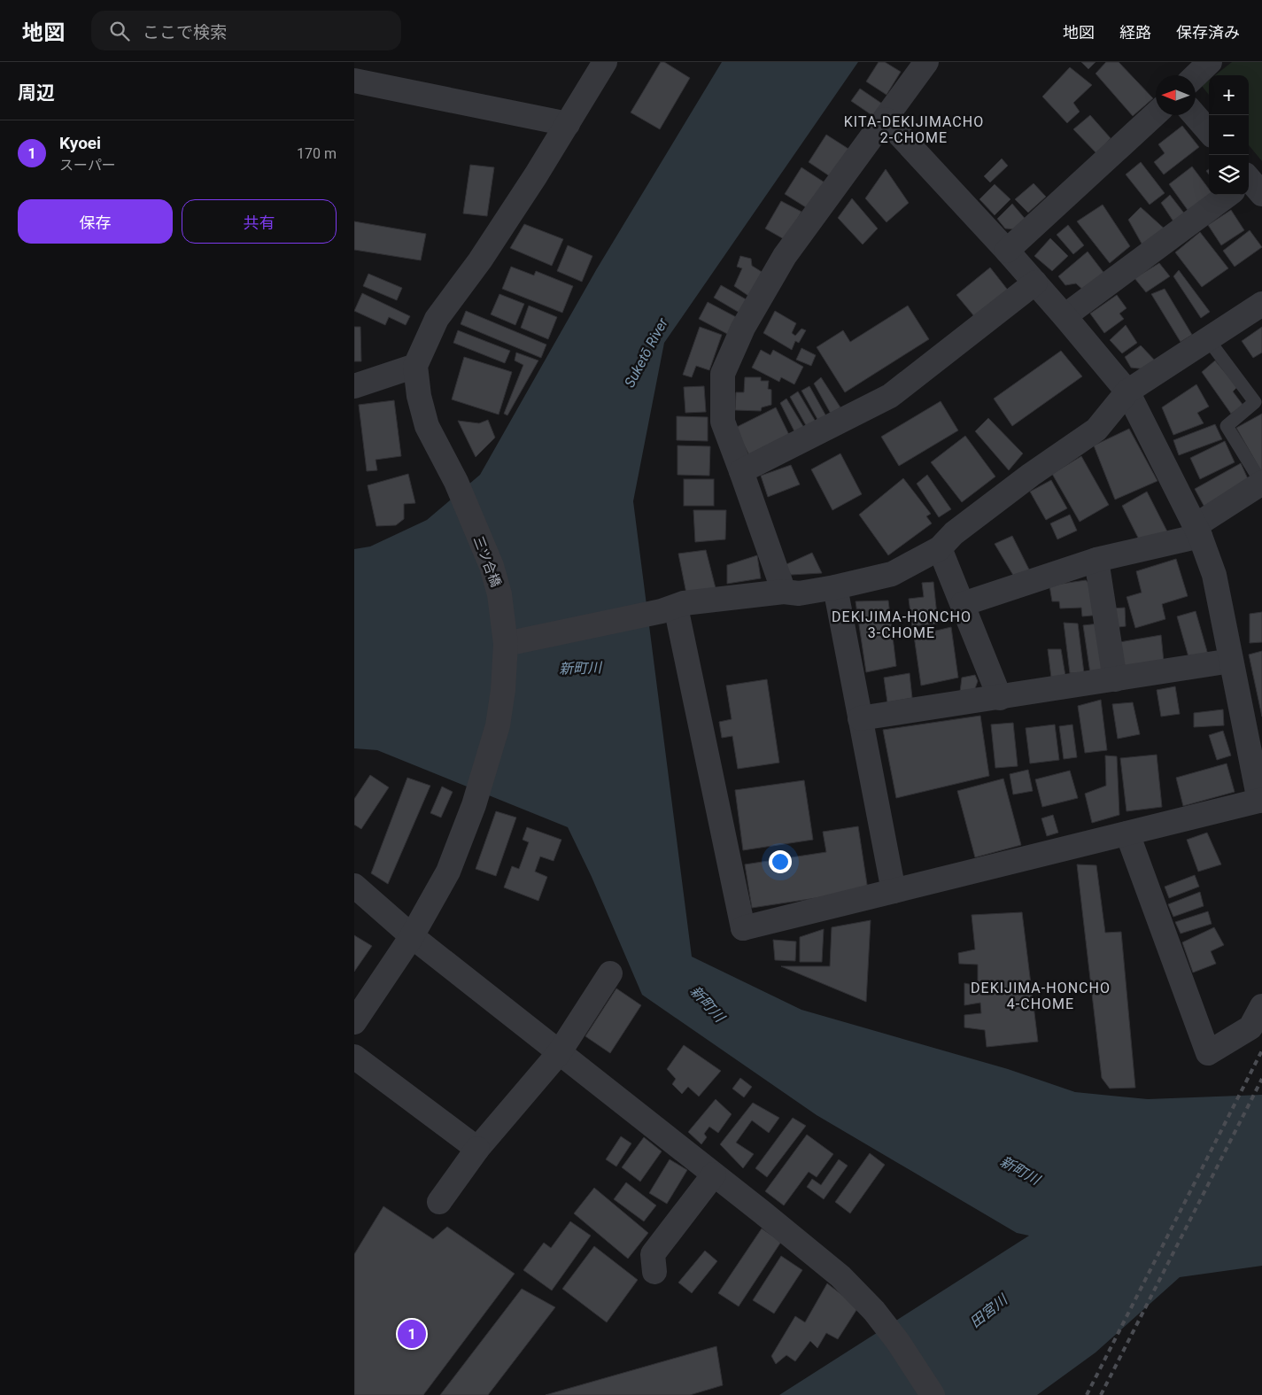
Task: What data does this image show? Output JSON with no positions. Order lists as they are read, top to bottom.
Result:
{
  "streets": {
    "street": ["三ツ合橋"]
  },
  "districts": ["KITA-DEKIJIMACHO 2-CHOME", "DEKIJIMA-HONCHO 3-CHOME", "DEKIJIMA-HONCHO 4-CHOME"],
  "water": ["Suketō River", "新町川", "田宮川"],
  "north": "left",
  "page": {
    "header": "地図",
    "search": "ここで検索",
    "nav": ["地図", "経路", "保存済み"],
    "heading": "周辺",
    "map_buttons": ["+", "−"],
    "list": [
      {
        "mark": "1",
        "name": "Kyoei",
        "note": "スーパー",
        "value": "170 m"
      }
    ],
    "buttons": ["保存", "共有"],
    "pins": "1"
  }
}
